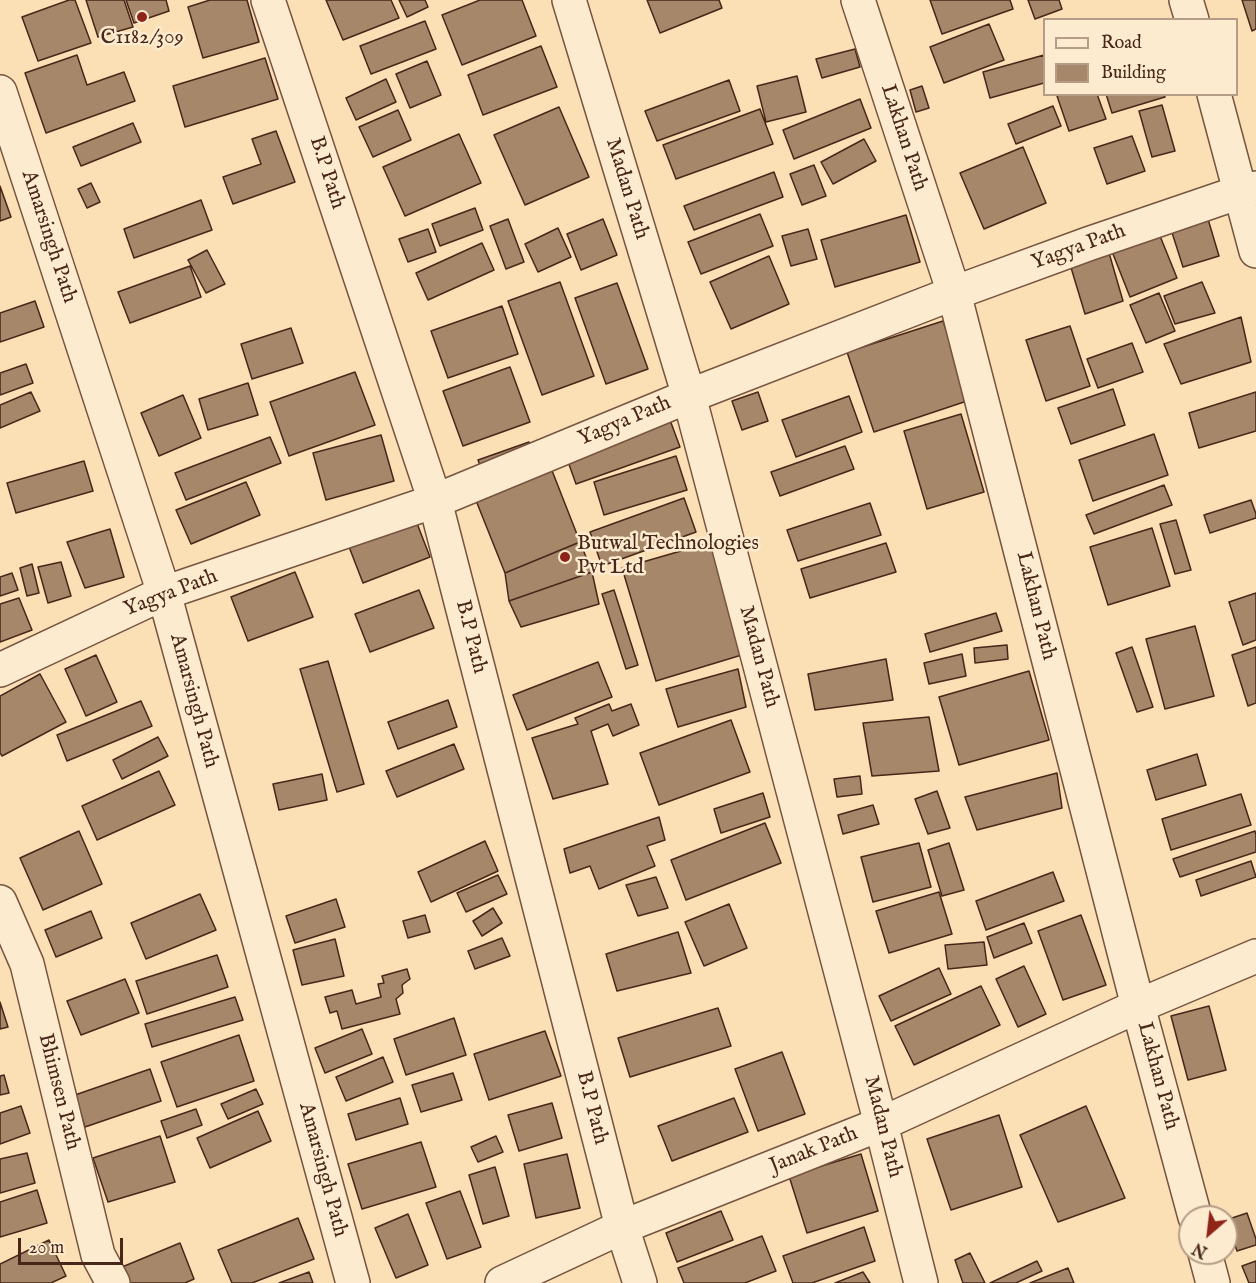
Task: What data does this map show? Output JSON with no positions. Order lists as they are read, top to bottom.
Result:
{
  "streets": {
    "street": [
      "Lakhan Path",
      "B.P Path",
      "Madan Path",
      "Amarsingh Path",
      "Yagya Path",
      "Bhimsen Path",
      "Janak Path"
    ]
  },
  "crossings": [
    ["Lakhan Path", "Yagya Path"],
    ["Lakhan Path", "Janak Path"],
    ["B.P Path", "Yagya Path"],
    ["B.P Path", "Janak Path"],
    ["Madan Path", "Yagya Path"],
    ["Madan Path", "Janak Path"],
    ["Amarsingh Path", "Yagya Path"]
  ],
  "places": ["C1182/309", "Butwal Technologies Pvt Ltd"],
  "legend": ["Road", "Building"],
  "scale_bar": "20 m",
  "north": "bottom left"
}
